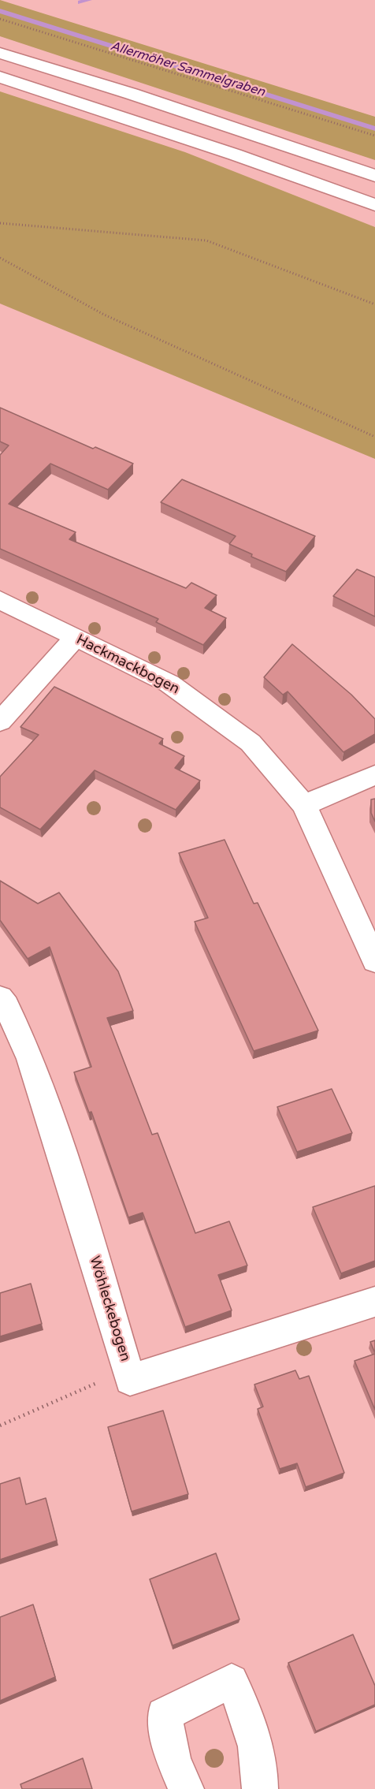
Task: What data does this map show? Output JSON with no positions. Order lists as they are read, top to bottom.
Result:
{
  "streets": {
    "main road": ["Hackmackbogen", "Wöhleckebogen"]
  },
  "water": ["Allermöher Sammelgraben"]
}
